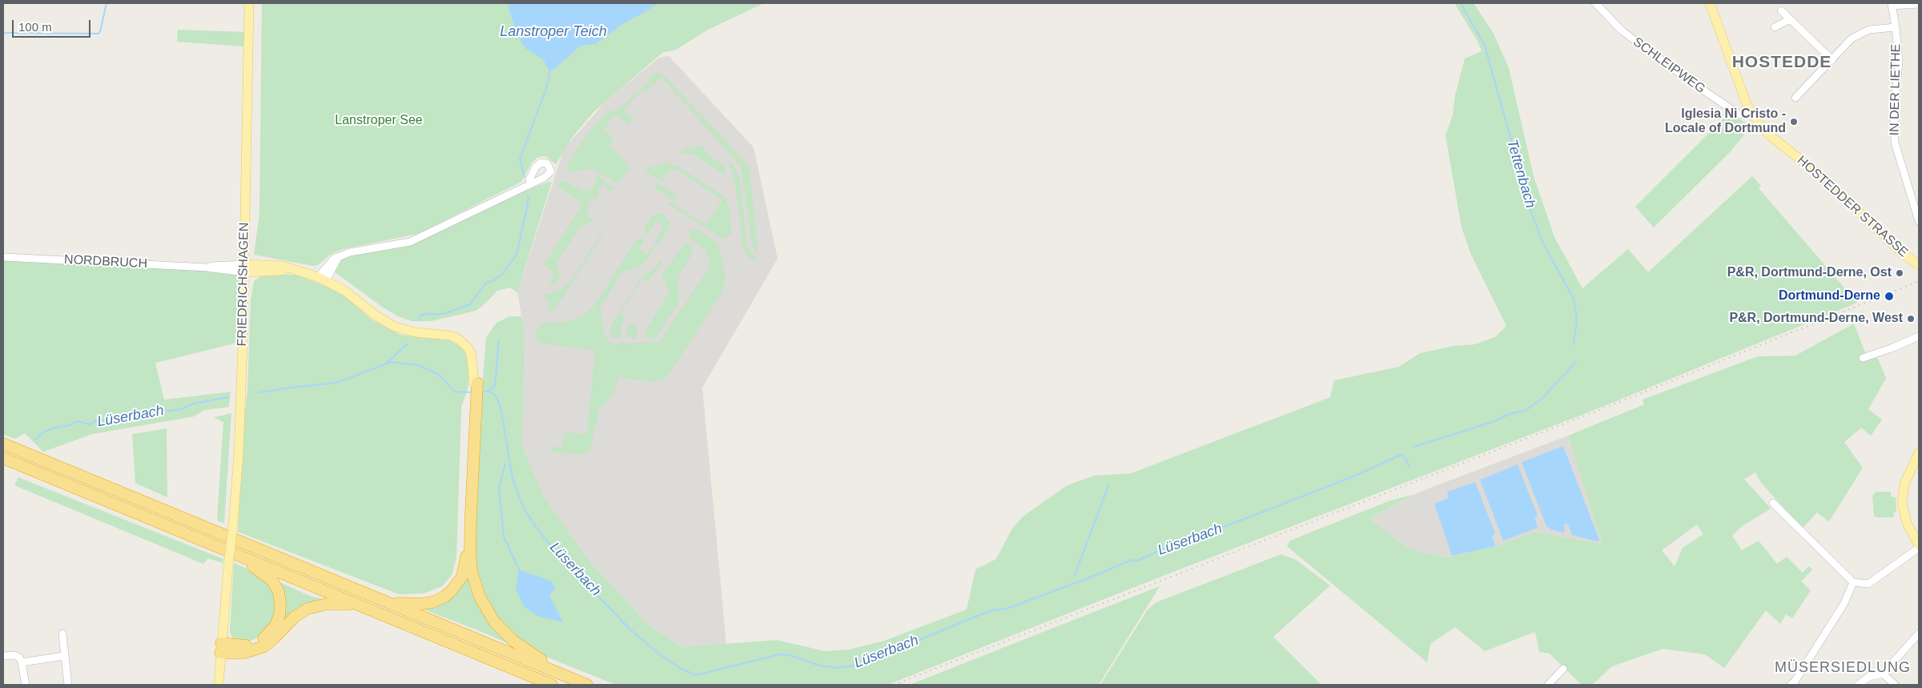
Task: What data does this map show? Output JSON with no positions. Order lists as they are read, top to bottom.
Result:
{
  "streets": {
    "main road": ["HOSTEDDER STRASSE", "FRIEDRICHSHAGEN"],
    "street": ["SCHLEIPWEG", "IN DER LIETHE", "NORDBRUCH"]
  },
  "crossings": [
    ["SCHLEIPWEG", "HOSTEDDER STRASSE"],
    ["NORDBRUCH", "FRIEDRICHSHAGEN"]
  ],
  "districts": ["HOSTEDDE", "MÜSERSIEDLUNG"],
  "water": ["Lanstroper Teich", "Tettenbach", "Lüserbach"],
  "parks": ["Lanstroper See"],
  "places": [
    "Iglesia Ni Cristo - Locale of Dortmund",
    "P&R, Dortmund-Derne, Ost",
    "Dortmund-Derne",
    "P&R, Dortmund-Derne, West"
  ],
  "scale_bar": "100 m"
}
